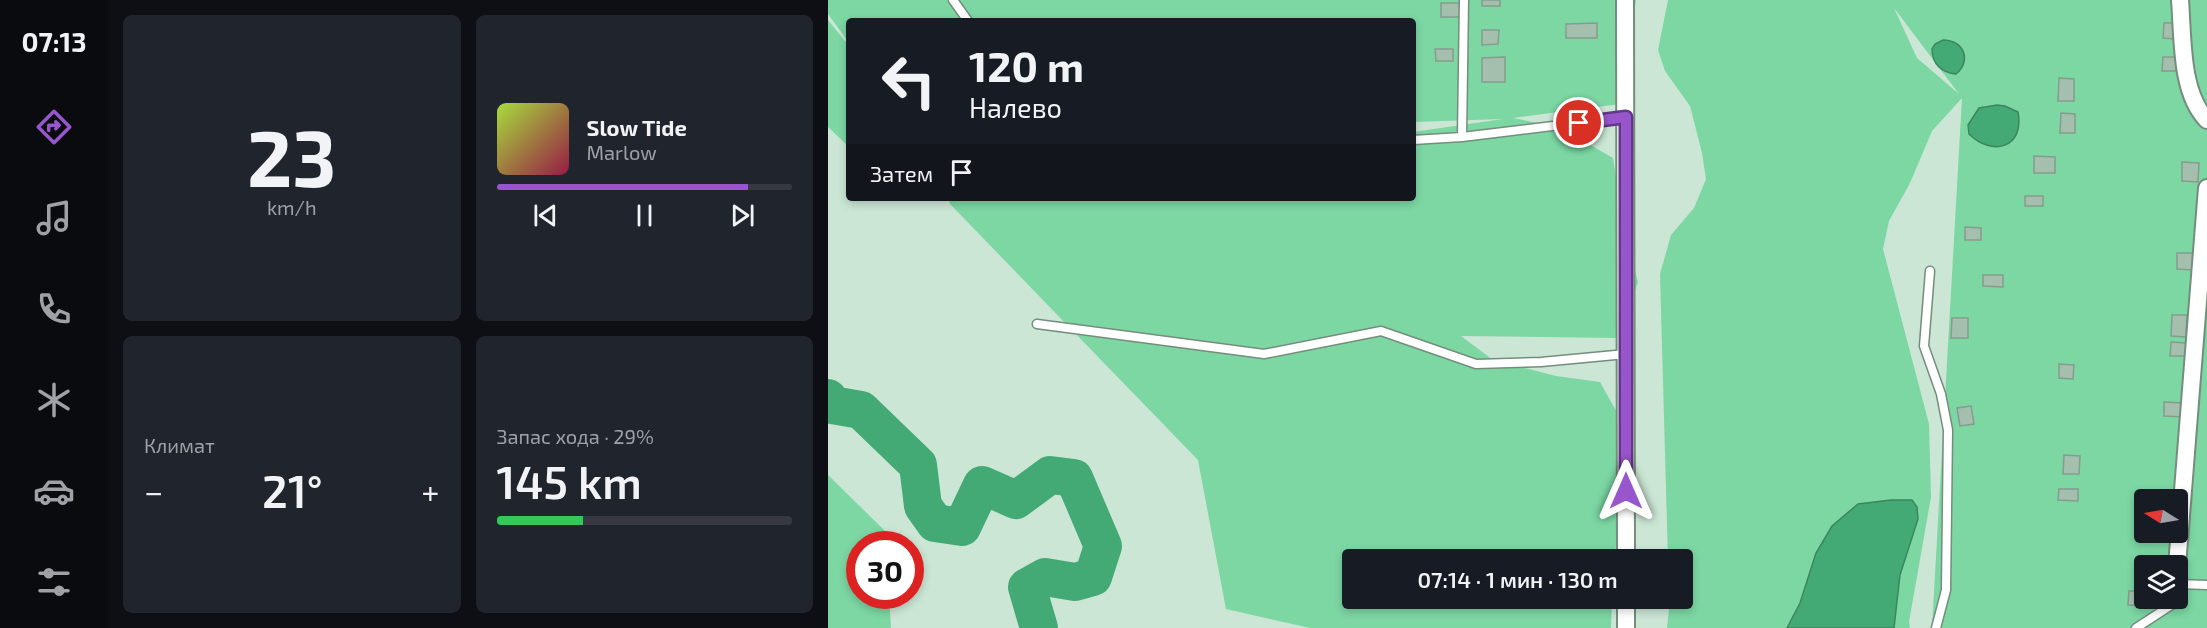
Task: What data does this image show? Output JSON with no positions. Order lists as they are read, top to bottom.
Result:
{
  "north": "left",
  "page": {
    "tabs": "07:13",
    "tile": [
      ["23", "km/h"],
      "Климат",
      ["Запас хода · 29%", "145 km"]
    ],
    "turn": ["120 m", "Налево"],
    "song": ["Slow Tide", "Marlow"],
    "then": "Затем",
    "heat": ["−", "21°", "+"],
    "limit": "30",
    "trip": "07:14 · 1 мин · 130 m"
  }
}
